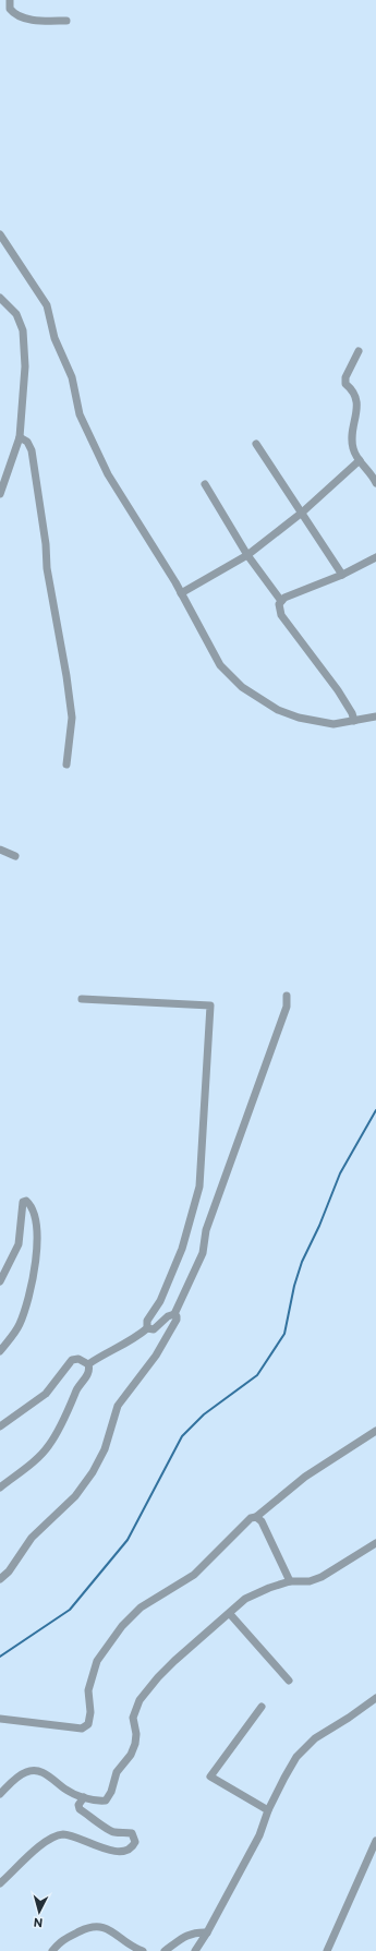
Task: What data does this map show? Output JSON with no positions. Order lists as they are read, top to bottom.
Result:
{
  "north": "bottom"
}
